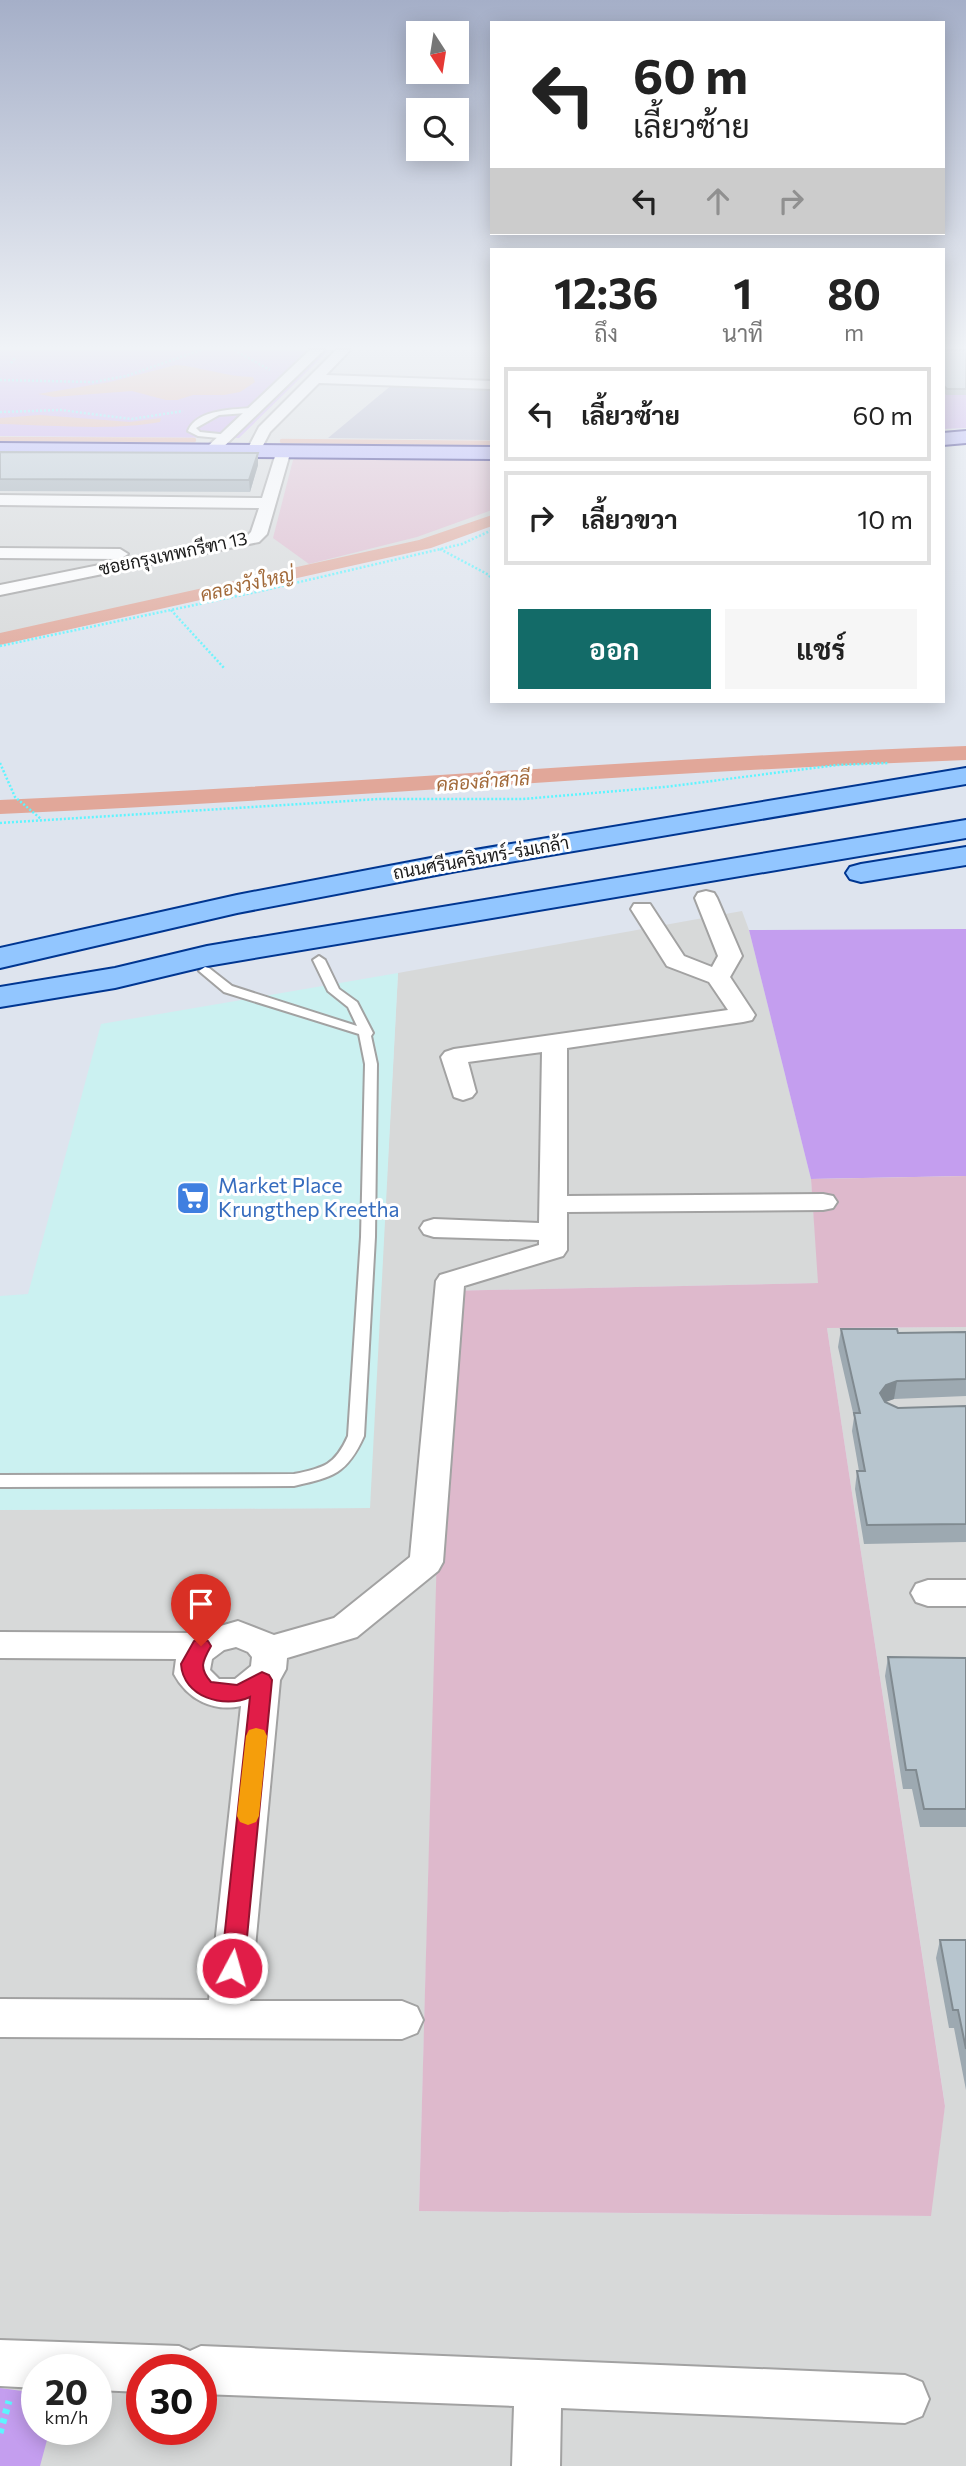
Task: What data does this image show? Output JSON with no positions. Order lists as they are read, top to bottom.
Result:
{
  "streets": {
    "main road": ["ถนนศรีนครินทร์-ร่มเกล้า"],
    "street": ["ซอยกรุงเทพกรีฑา 13"]
  },
  "water": ["คลองวังใหญ่", "คลองลำสาลี"],
  "places": {
    "supermarket": ["Market Place Krungthep Kreetha"]
  },
  "north": "bottom",
  "page": {
    "turn": ["60 m", "เลี้ยวซ้าย"],
    "eta": [
      "12:36",
      "ถึง",
      "1",
      "นาที",
      "80",
      "m"
    ],
    "list": [
      {
        "name": "เลี้ยวซ้าย",
        "value": "60 m"
      },
      {
        "name": "เลี้ยวขวา",
        "value": "10 m"
      }
    ],
    "buttons": ["ออก", "แชร์"],
    "speed": "20 km/h",
    "limit": "30"
  }
}
